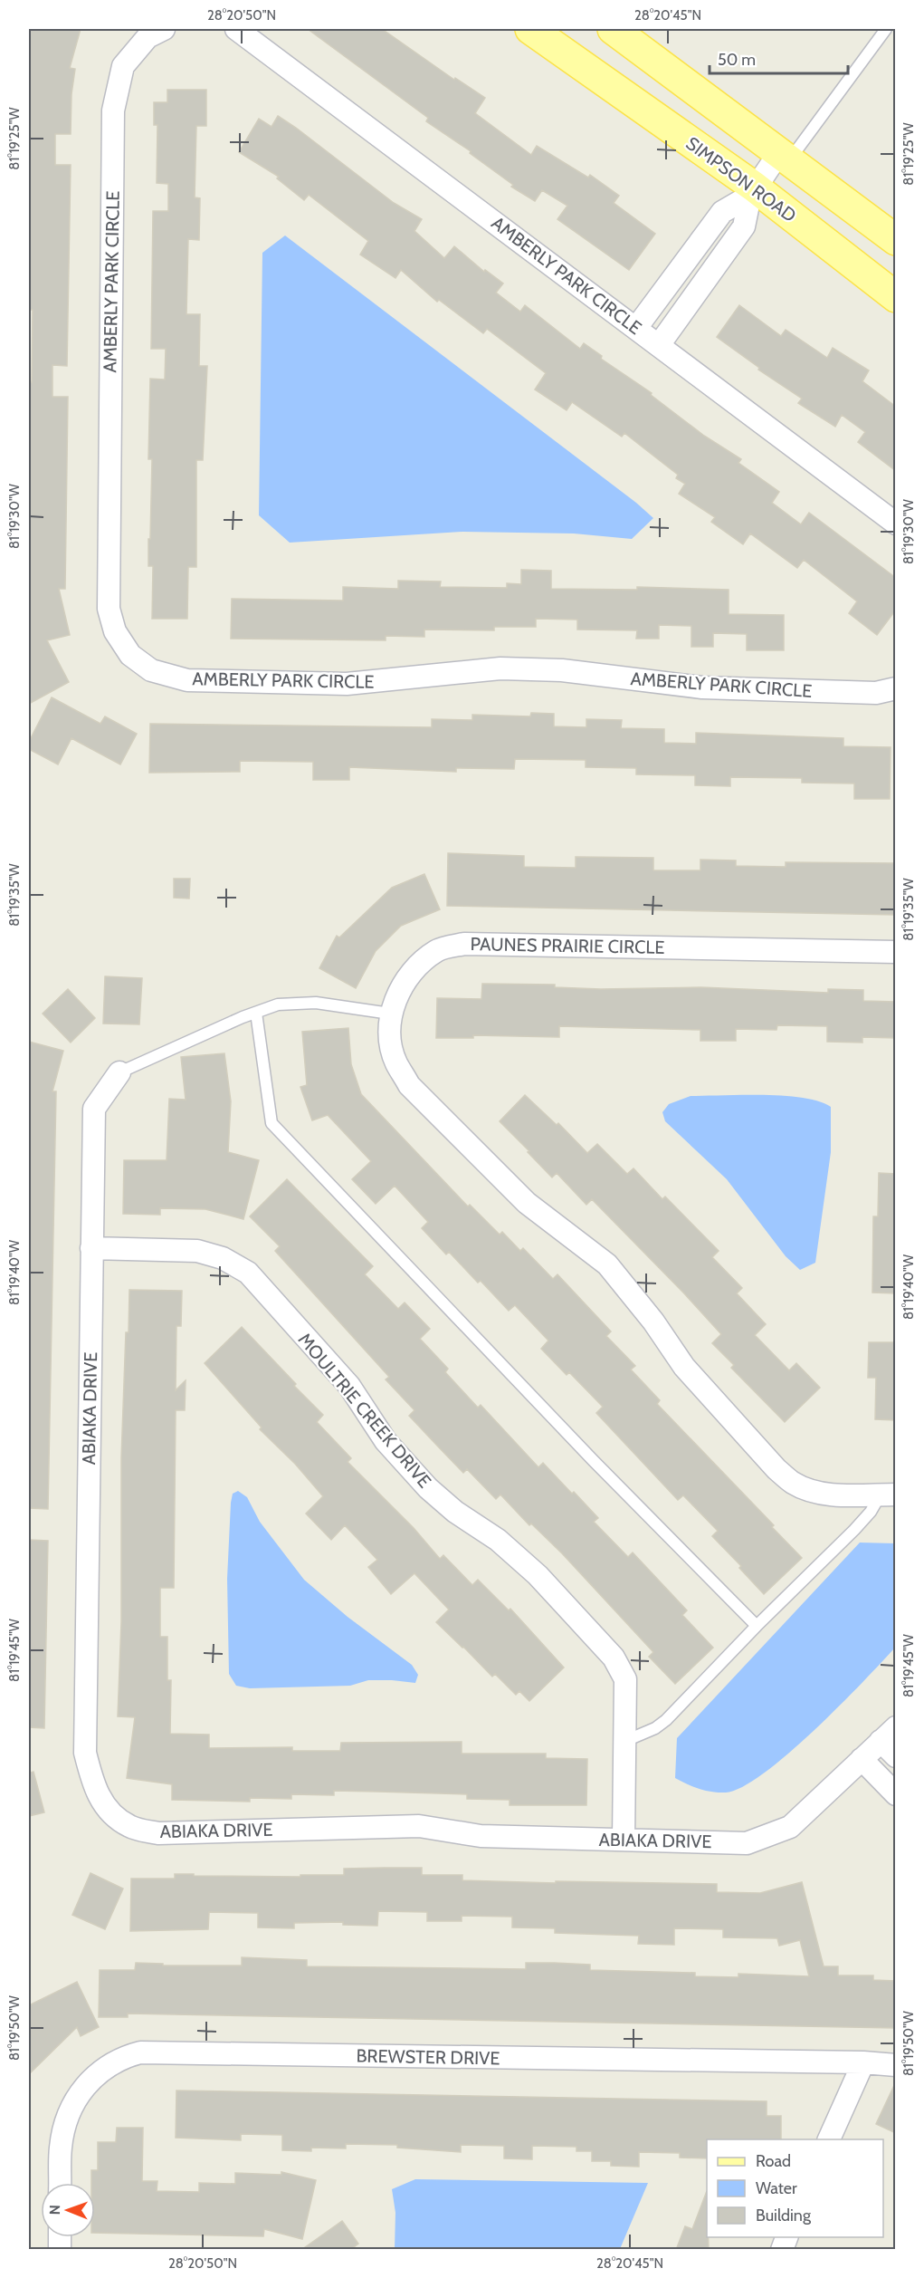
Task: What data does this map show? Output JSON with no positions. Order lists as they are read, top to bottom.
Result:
{
  "streets": {
    "main road": ["SIMPSON ROAD"],
    "street": [
      "AMBERLY PARK CIRCLE",
      "PAUNES PRAIRIE CIRCLE",
      "ABIAKA DRIVE",
      "MOULTRIE CREEK DRIVE",
      "BREWSTER DRIVE"
    ]
  },
  "crossings": [
    ["ABIAKA DRIVE", "MOULTRIE CREEK DRIVE"]
  ],
  "legend": ["Road", "Water", "Building"],
  "scale_bar": "50 m",
  "north": "left",
  "coordinates": [
    "28°20'50\"N",
    "28°20'45\"N",
    "81°19'25\"W",
    "81°19'30\"W",
    "81°19'35\"W",
    "81°19'40\"W",
    "81°19'45\"W",
    "81°19'50\"W"
  ]
}
